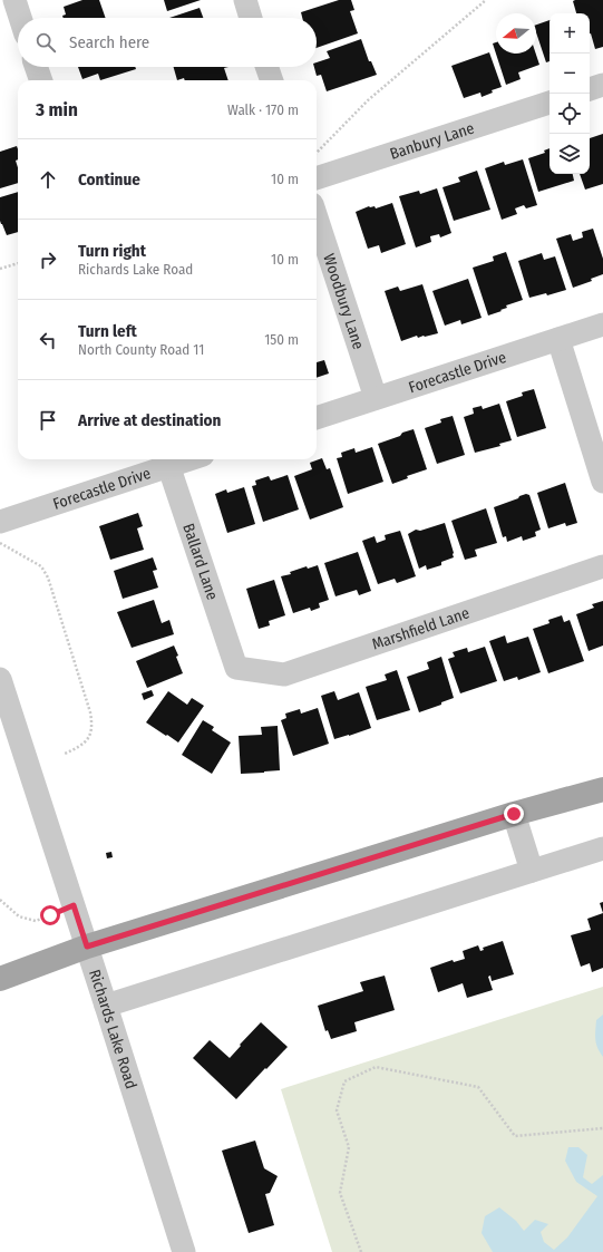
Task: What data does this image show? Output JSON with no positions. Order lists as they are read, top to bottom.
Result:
{
  "streets": {
    "street": [
      "Banbury Lane",
      "Woodbury Lane",
      "Forecastle Drive",
      "Ballard Lane",
      "Marshfield Lane",
      "Richards Lake Road"
    ]
  },
  "crossings": [
    ["Woodbury Lane", "Forecastle Drive"],
    ["Forecastle Drive", "Ballard Lane"],
    ["Ballard Lane", "Marshfield Lane"]
  ],
  "north": "left",
  "page": {
    "map_buttons": ["+", "−"],
    "search": "Search here",
    "heading": ["3 min", "Walk · 170 m"],
    "list": [
      ["Continue", "10 m"],
      ["Turn right", "Richards Lake Road", "10 m"],
      ["Turn left", "North County Road 11", "150 m"],
      "Arrive at destination"
    ]
  }
}
